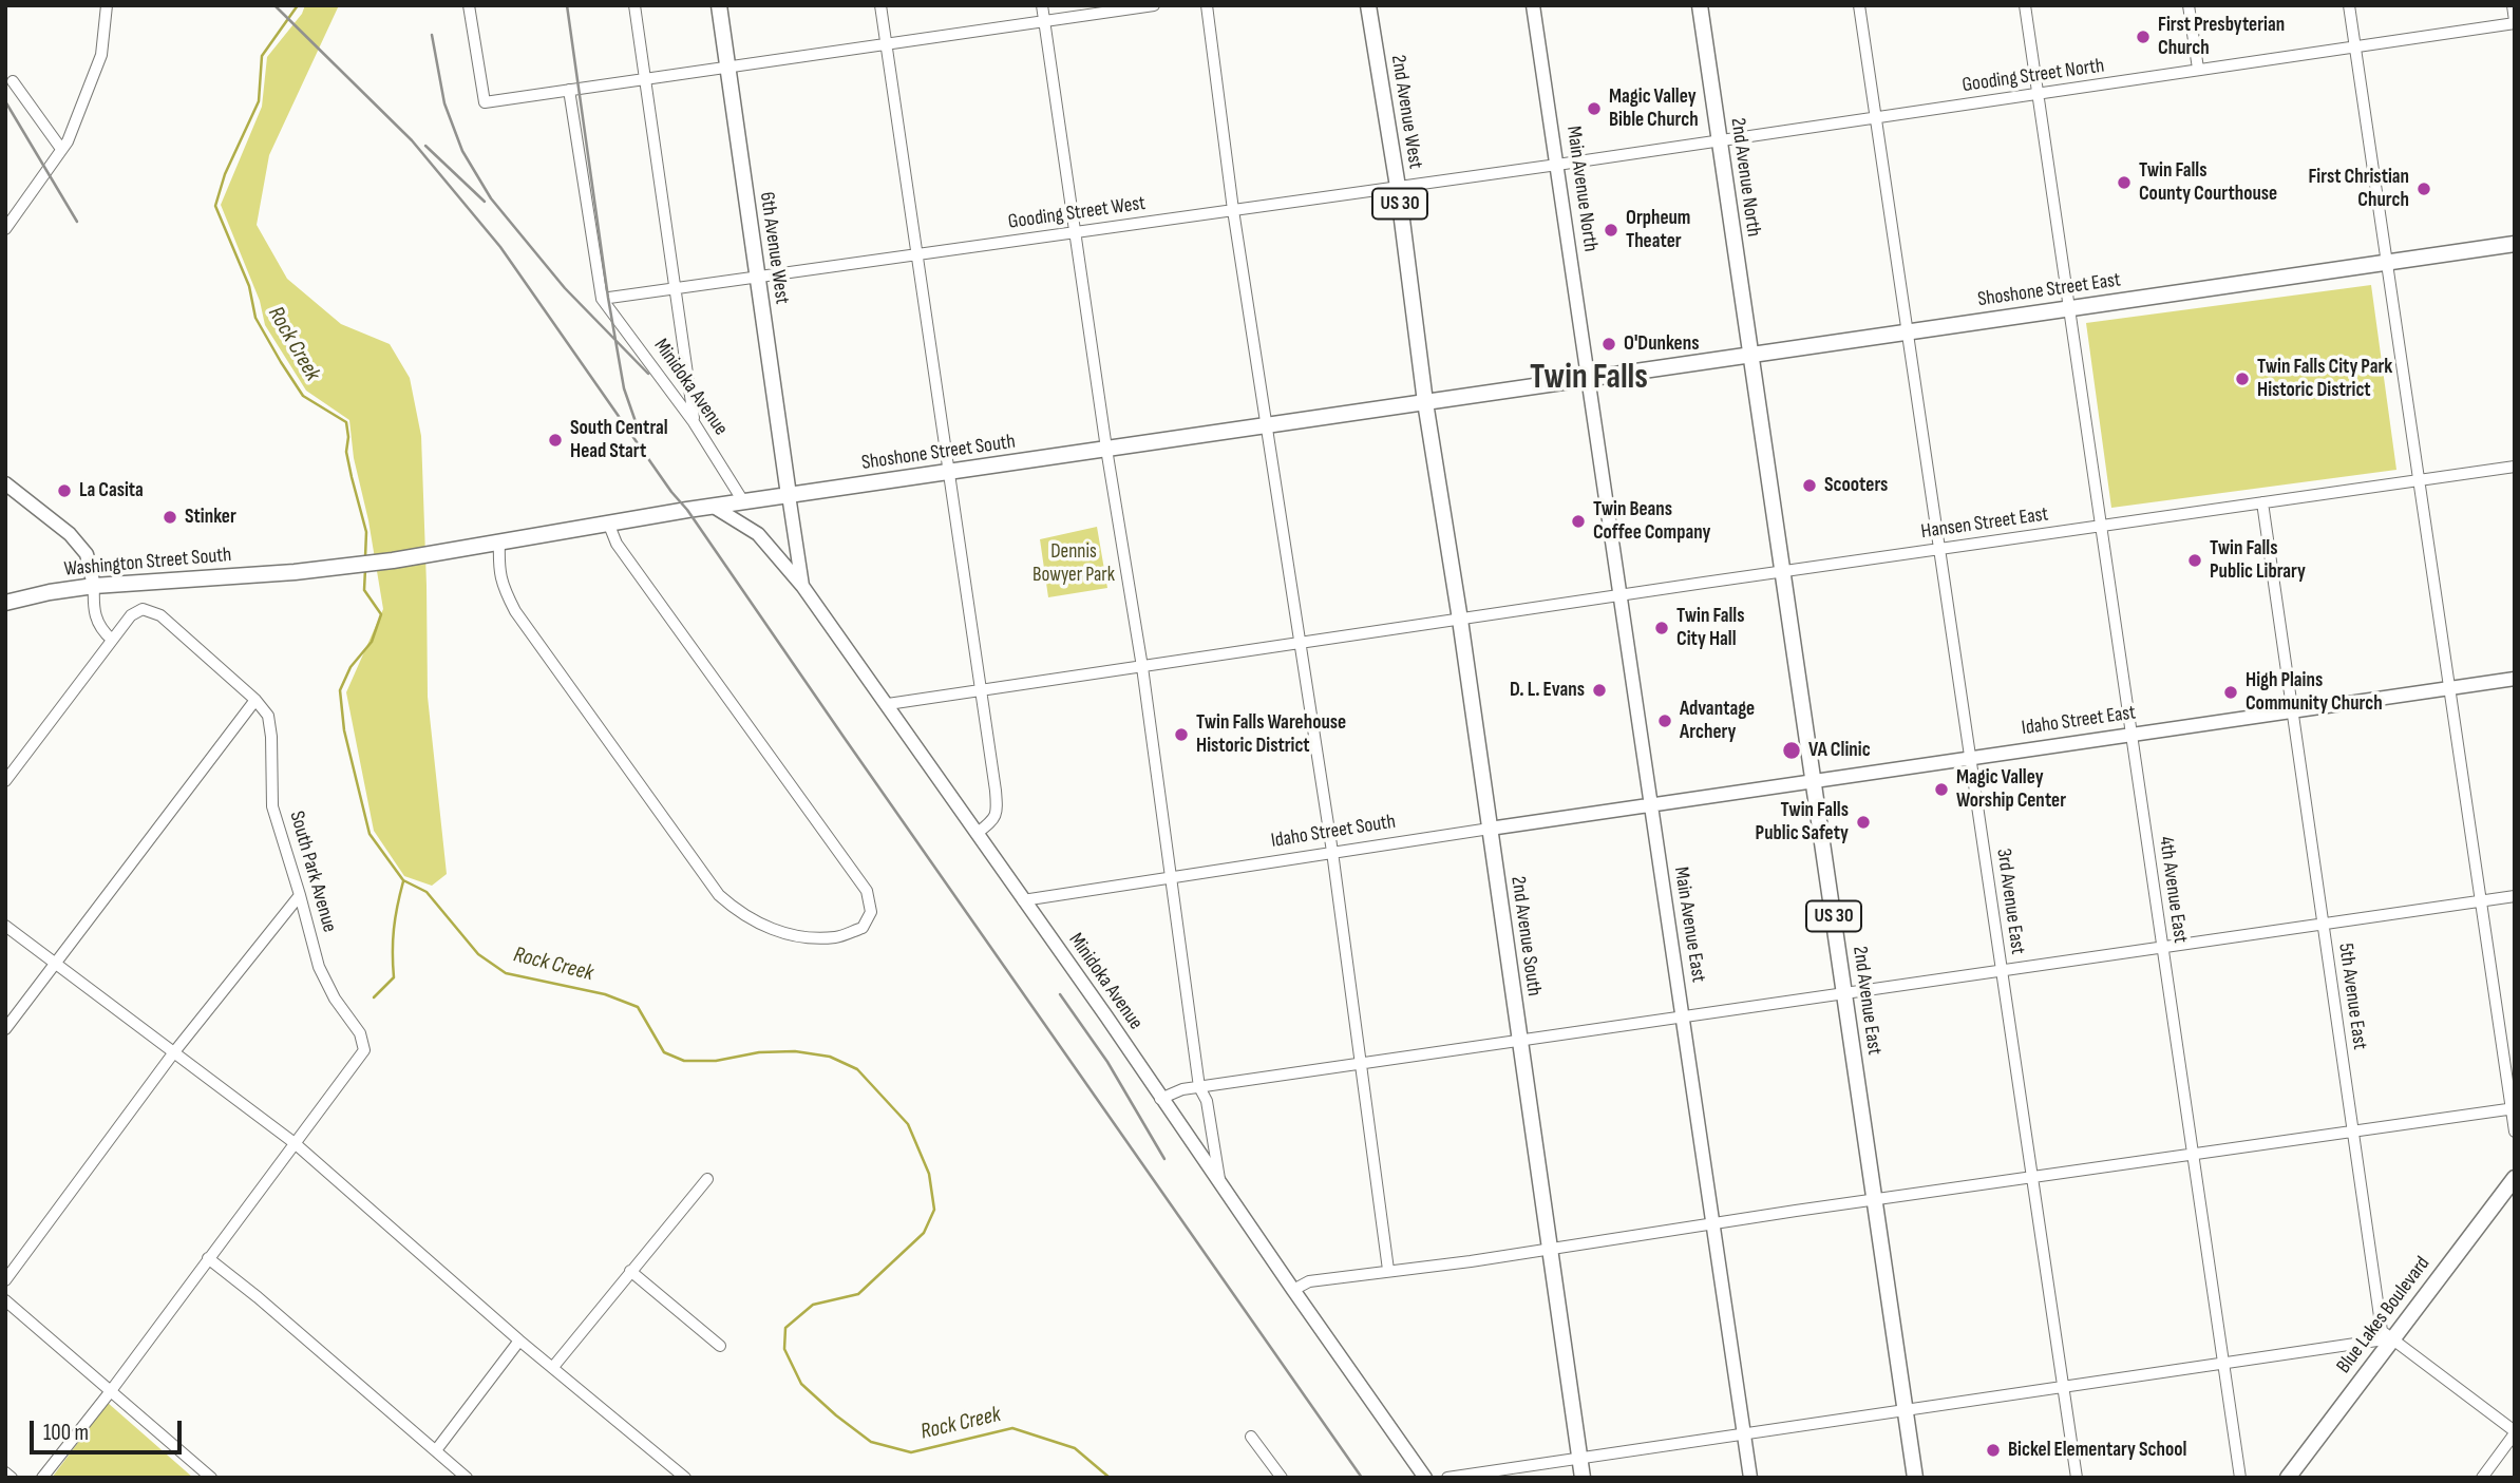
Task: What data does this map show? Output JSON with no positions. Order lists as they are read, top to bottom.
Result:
{
  "streets": {
    "main road": [
      "2nd Avenue West",
      "2nd Avenue North",
      "US 30",
      "6th Avenue West",
      "Shoshone Street East",
      "Shoshone Street South",
      "Washington Street South",
      "2nd Avenue South",
      "2nd Avenue East",
      "Blue Lakes Boulevard"
    ],
    "street": [
      "Gooding Street North",
      "Main Avenue North",
      "Gooding Street West",
      "Minidoka Avenue",
      "Hansen Street East",
      "Idaho Street East",
      "Idaho Street South",
      "South Park Avenue",
      "4th Avenue East",
      "3rd Avenue East",
      "Main Avenue East",
      "5th Avenue East"
    ]
  },
  "crossings": [
    ["Gooding Street North", "2nd Avenue North"],
    ["Gooding Street North", "Main Avenue North"],
    ["Gooding Street North", "Gooding Street West"],
    ["Gooding Street North", "4th Avenue East"],
    ["Gooding Street North", "3rd Avenue East"],
    ["2nd Avenue West", "Gooding Street West"],
    ["2nd Avenue West", "Shoshone Street South"],
    ["2nd Avenue West", "2nd Avenue South"],
    ["2nd Avenue North", "Shoshone Street East"],
    ["2nd Avenue North", "2nd Avenue East"],
    ["Main Avenue North", "Gooding Street West"],
    ["Main Avenue North", "Shoshone Street East"],
    ["Main Avenue North", "Shoshone Street South"],
    ["Main Avenue North", "Main Avenue East"],
    ["Gooding Street West", "6th Avenue West"],
    ["Gooding Street West", "Minidoka Avenue"],
    ["6th Avenue West", "Minidoka Avenue"],
    ["6th Avenue West", "Shoshone Street South"],
    ["Shoshone Street East", "Shoshone Street South"],
    ["Shoshone Street East", "4th Avenue East"],
    ["Shoshone Street East", "3rd Avenue East"],
    ["Shoshone Street East", "Main Avenue East"],
    ["Shoshone Street East", "2nd Avenue East"],
    ["Minidoka Avenue", "Shoshone Street South"],
    ["Minidoka Avenue", "Hansen Street East"],
    ["Minidoka Avenue", "Idaho Street South"],
    ["Shoshone Street South", "Washington Street South"],
    ["Shoshone Street South", "Main Avenue East"],
    ["Shoshone Street South", "2nd Avenue South"],
    ["Hansen Street East", "4th Avenue East"],
    ["Hansen Street East", "3rd Avenue East"],
    ["Hansen Street East", "Main Avenue East"],
    ["Hansen Street East", "2nd Avenue South"],
    ["Hansen Street East", "5th Avenue East"],
    ["Hansen Street East", "2nd Avenue East"],
    ["Idaho Street East", "Idaho Street South"],
    ["Idaho Street East", "4th Avenue East"],
    ["Idaho Street East", "3rd Avenue East"],
    ["Idaho Street East", "Main Avenue East"],
    ["Idaho Street East", "5th Avenue East"],
    ["Idaho Street East", "2nd Avenue East"],
    ["Idaho Street South", "Main Avenue East"],
    ["Idaho Street South", "2nd Avenue South"],
    ["5th Avenue East", "Blue Lakes Boulevard"]
  ],
  "districts": ["Twin Falls"],
  "water": ["Rock Creek"],
  "parks": ["Dennis Bowyer Park"],
  "places": [
    "First Presbyterian Church",
    "Magic Valley Bible Church",
    "Twin Falls County Courthouse",
    "First Christian Church",
    "Orpheum Theater",
    "O'Dunkens",
    "Twin Falls City Park Historic District",
    "South Central Head Start",
    "Scooters",
    "La Casita",
    "Stinker",
    "Twin Beans Coffee Company",
    "Twin Falls Public Library",
    "Twin Falls City Hall",
    "D. L. Evans",
    "High Plains Community Church",
    "Advantage Archery",
    "Twin Falls Warehouse Historic District",
    "VA Clinic",
    "Magic Valley Worship Center",
    "Twin Falls Public Safety",
    "Bickel Elementary School"
  ],
  "scale_bar": "100 m"
}
